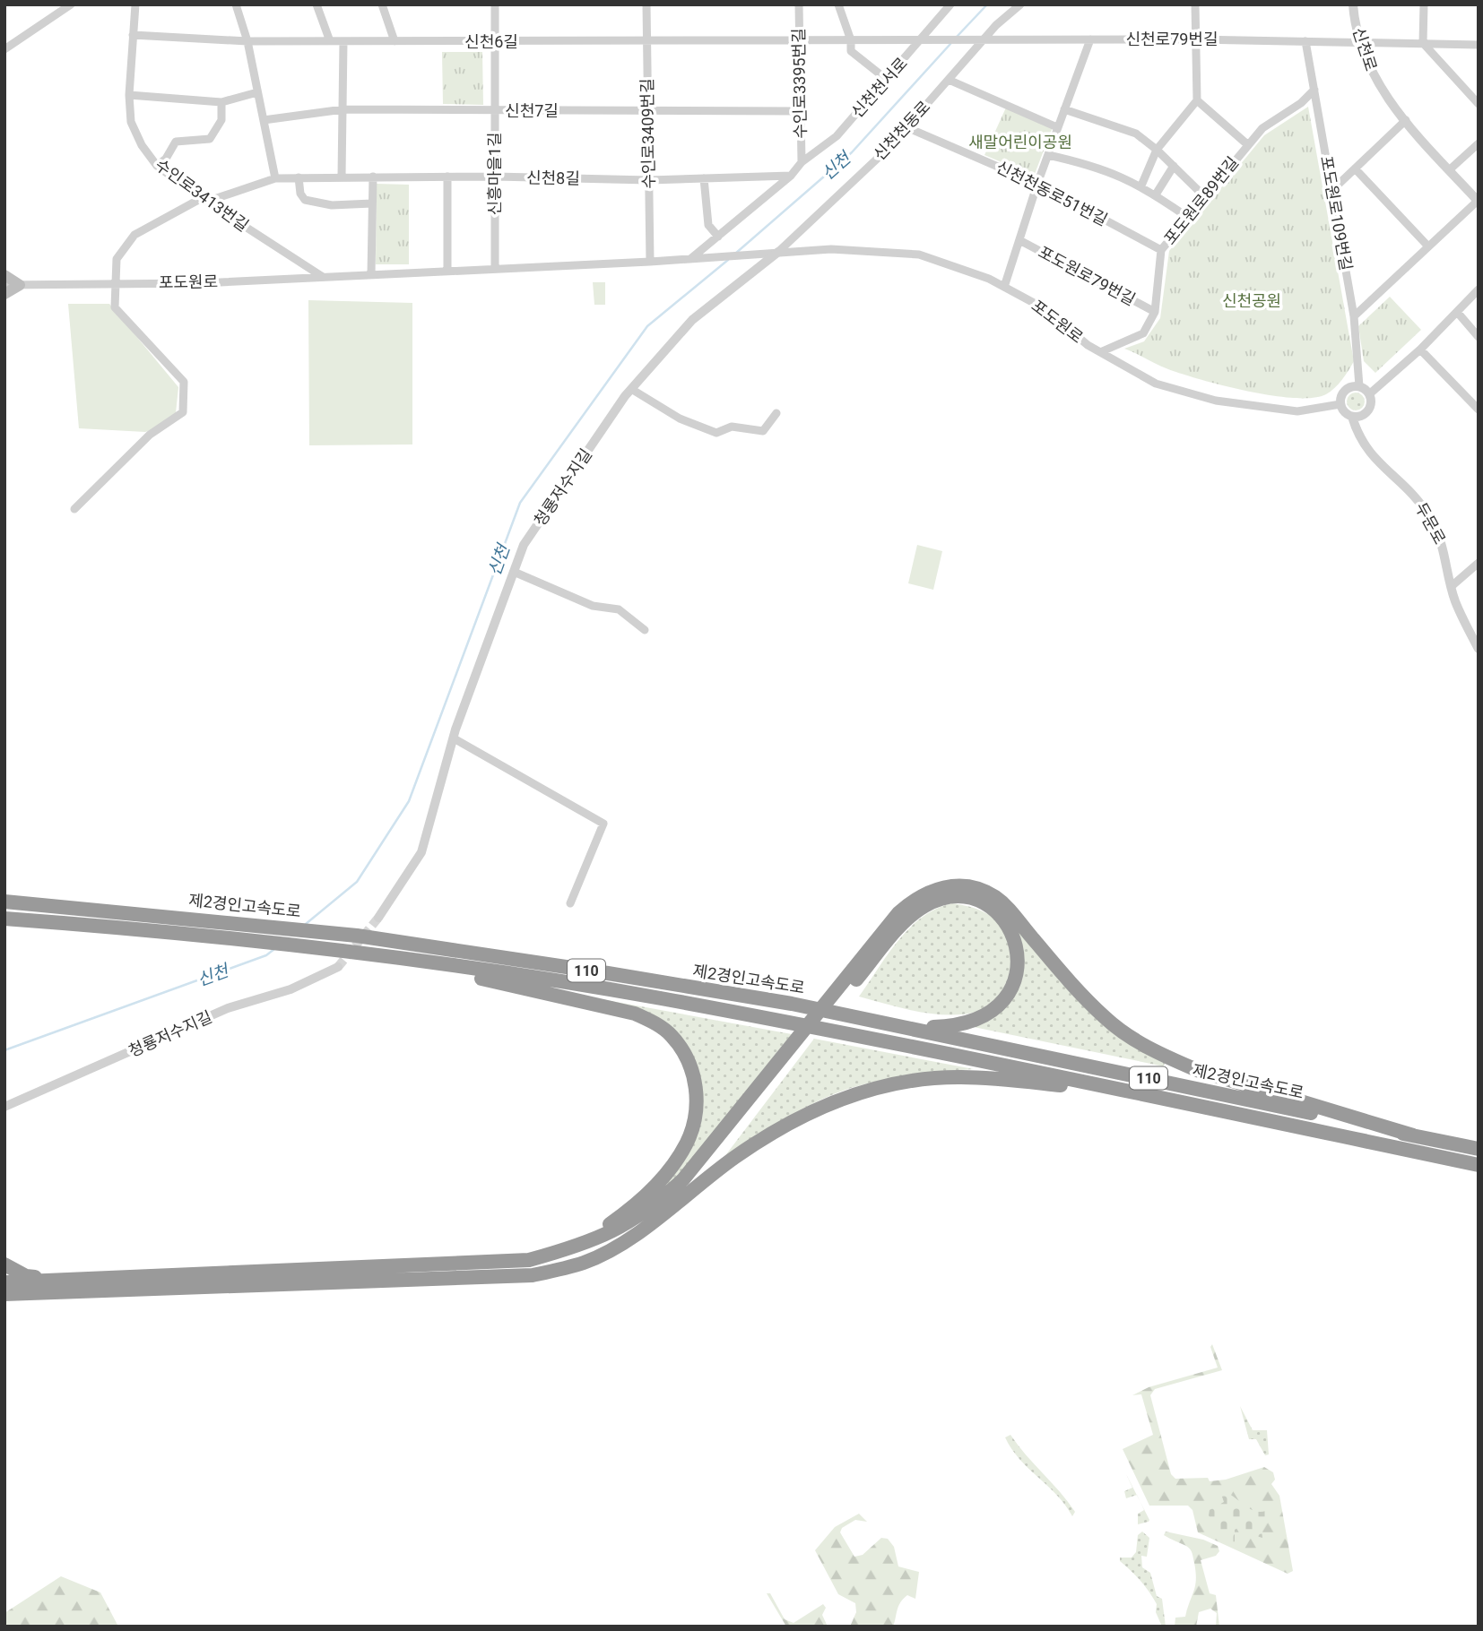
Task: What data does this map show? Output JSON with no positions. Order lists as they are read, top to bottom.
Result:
{
  "streets": {
    "highway": ["제2경인고속도로", "110"],
    "street": [
      "신천로79번길",
      "신천6길",
      "신천로",
      "수인로3395번길",
      "신천천서로",
      "신천7길",
      "신천천동로",
      "수인로3409번길",
      "신흥마을1길",
      "신천8길",
      "신천천동로51번길",
      "수인로3413번길",
      "포도원로89번길",
      "포도원로109번길",
      "포도원로79번길",
      "포도원로",
      "청룡저수지길",
      "두문로"
    ]
  },
  "crossings": [
    ["신천로79번길", "신천6길"],
    ["신천로79번길", "신천로"],
    ["신천로79번길", "신천천동로"],
    ["신천로79번길", "포도원로109번길"],
    ["신천로79번길", "포도원로79번길"],
    ["신천6길", "수인로3395번길"],
    ["신천6길", "신천천서로"],
    ["신천6길", "수인로3409번길"],
    ["신천6길", "신흥마을1길"],
    ["신천6길", "수인로3413번길"],
    ["수인로3395번길", "신천천서로"],
    ["수인로3395번길", "신천7길"],
    ["신천7길", "수인로3409번길"],
    ["신천7길", "신흥마을1길"],
    ["신천천동로", "신천천동로51번길"],
    ["신천천동로", "포도원로"],
    ["신천천동로", "청룡저수지길"],
    ["수인로3409번길", "신천8길"],
    ["수인로3409번길", "포도원로"],
    ["신흥마을1길", "신천8길"],
    ["신흥마을1길", "포도원로"],
    ["신천8길", "수인로3413번길"],
    ["신천천동로51번길", "포도원로89번길"],
    ["신천천동로51번길", "포도원로79번길"],
    ["수인로3413번길", "포도원로"],
    ["포도원로89번길", "포도원로109번길"],
    ["포도원로89번길", "포도원로79번길"],
    ["포도원로109번길", "포도원로"],
    ["포도원로109번길", "두문로"],
    ["포도원로79번길", "포도원로"],
    ["포도원로", "청룡저수지길"],
    ["포도원로", "두문로"]
  ],
  "water": ["신천"],
  "parks": ["새말어린이공원", "신천공원"]
}
